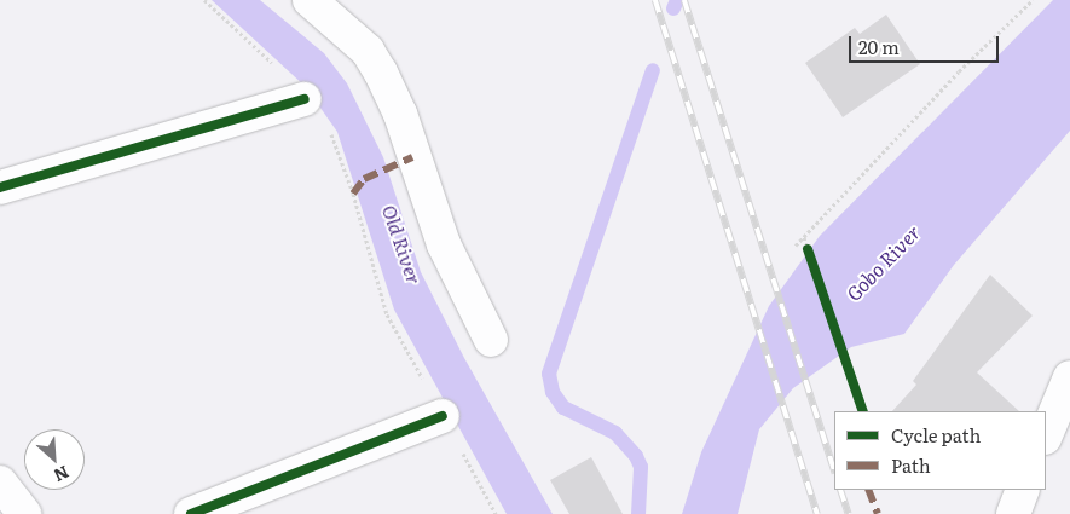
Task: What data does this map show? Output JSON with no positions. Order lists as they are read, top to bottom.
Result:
{
  "water": ["Old River", "Gobo River"],
  "legend": ["Cycle path", "Path"],
  "scale_bar": "20 m",
  "north": "bottom right"
}
